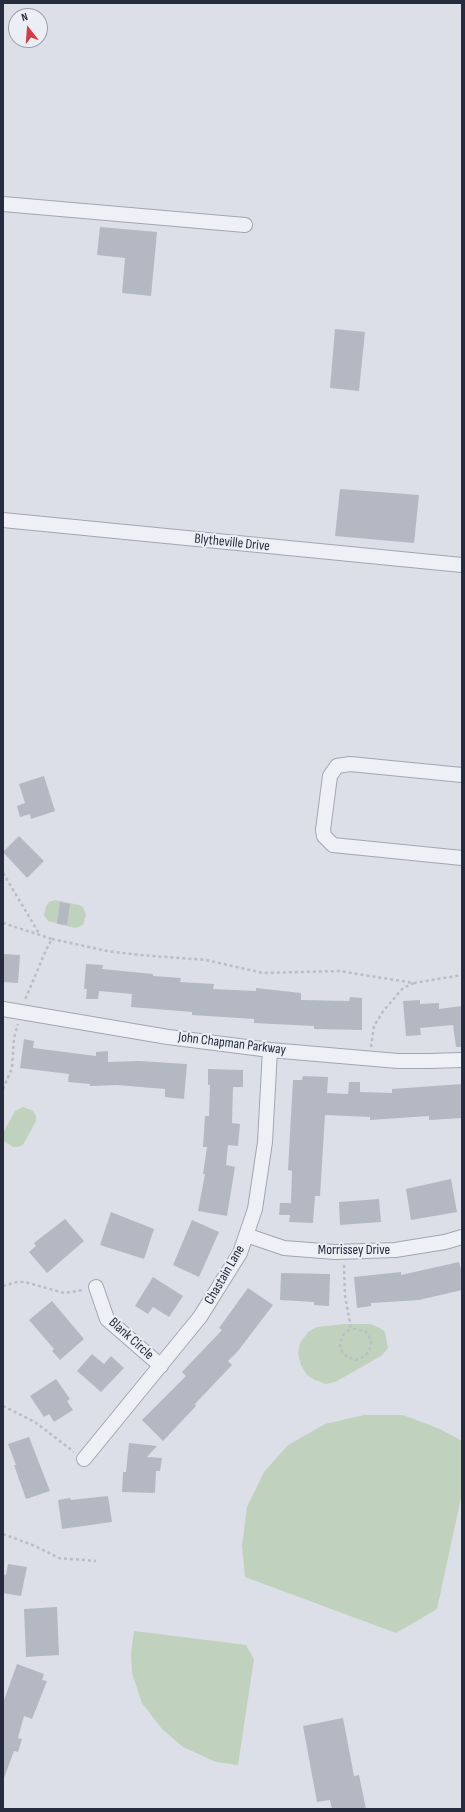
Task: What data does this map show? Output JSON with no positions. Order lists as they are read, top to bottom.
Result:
{
  "streets": {
    "street": [
      "Blytheville Drive",
      "John Chapman Parkway",
      "Morrissey Drive",
      "Chastain Lane",
      "Blank Circle"
    ]
  },
  "crossings": [
    ["John Chapman Parkway", "Chastain Lane"],
    ["Morrissey Drive", "Chastain Lane"],
    ["Chastain Lane", "Blank Circle"]
  ],
  "north": "top"
}
